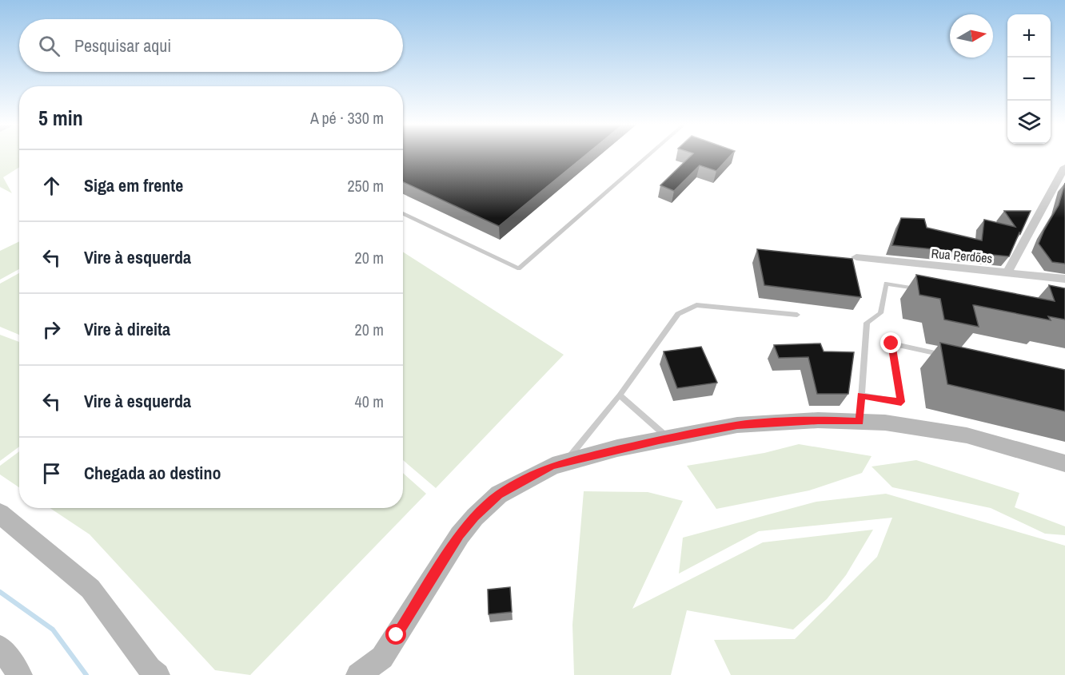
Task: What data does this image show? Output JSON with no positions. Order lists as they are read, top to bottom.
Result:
{
  "streets": {
    "street": ["Rua Perdões"]
  },
  "north": "right",
  "page": {
    "map_buttons": ["+", "−"],
    "search": "Pesquisar aqui",
    "heading": ["5 min", "A pé · 330 m"],
    "list": [
      ["Siga em frente", "250 m"],
      ["Vire à esquerda", "20 m"],
      ["Vire à direita", "20 m"],
      ["Vire à esquerda", "40 m"],
      "Chegada ao destino"
    ]
  }
}
